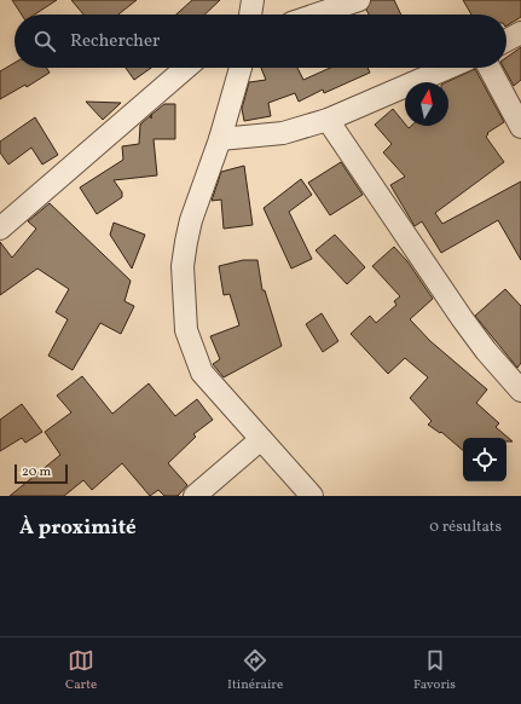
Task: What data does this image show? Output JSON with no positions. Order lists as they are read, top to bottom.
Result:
{
  "scale_bar": "20 m",
  "north": "top",
  "page": {
    "search": "Rechercher",
    "scale": "20 m",
    "heading": ["À proximité", "0 résultats"],
    "nav": ["Carte", "Itinéraire", "Favoris"]
  }
}
